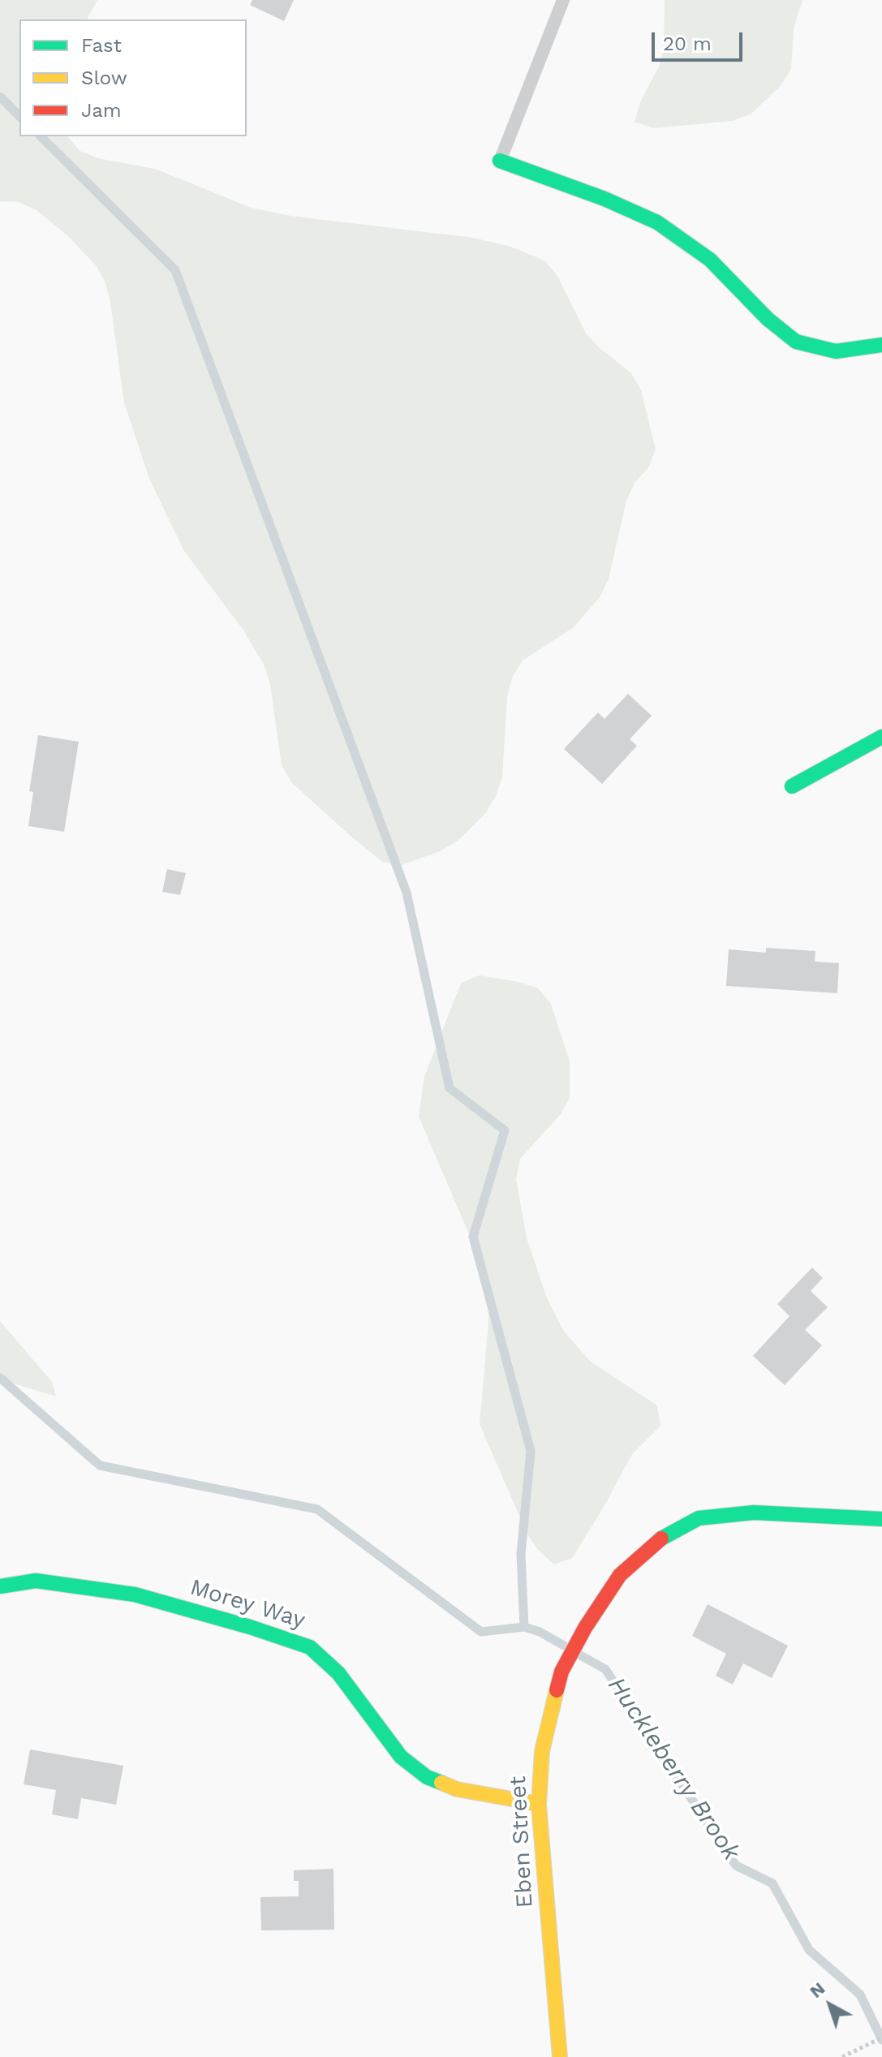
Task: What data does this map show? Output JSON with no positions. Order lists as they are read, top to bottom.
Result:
{
  "streets": {
    "street": ["Morey Way", "Eben Street"]
  },
  "crossings": [
    ["Morey Way", "Eben Street"]
  ],
  "water": ["Huckleberry Brook"],
  "legend": ["Fast", "Slow", "Jam"],
  "scale_bar": "20 m",
  "north": "top left"
}
